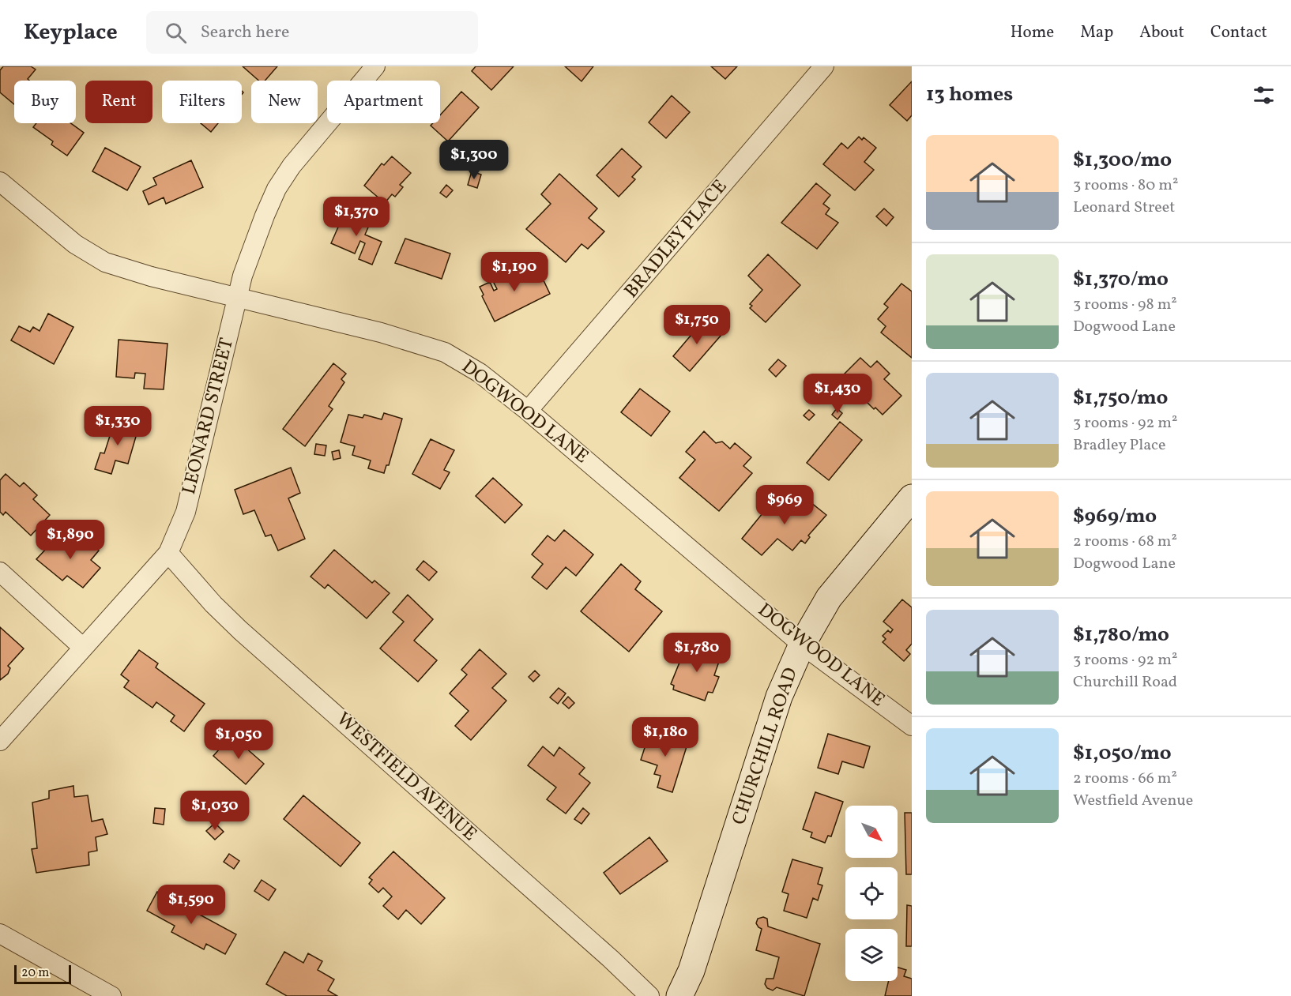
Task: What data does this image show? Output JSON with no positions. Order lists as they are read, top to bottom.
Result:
{
  "streets": {
    "street": [
      "BRADLEY PLACE",
      "DOGWOOD LANE",
      "LEONARD STREET",
      "CHURCHILL ROAD",
      "WESTFIELD AVENUE"
    ]
  },
  "crossings": [
    ["BRADLEY PLACE", "DOGWOOD LANE"],
    ["DOGWOOD LANE", "LEONARD STREET"],
    ["DOGWOOD LANE", "CHURCHILL ROAD"],
    ["LEONARD STREET", "WESTFIELD AVENUE"]
  ],
  "scale_bar": "20 m",
  "north": "bottom right",
  "page": {
    "header": "Keyplace",
    "search": "Search here",
    "nav": [
      "Home",
      "Map",
      "About",
      "Contact"
    ],
    "heading": "13 homes",
    "chip": [
      "Buy",
      "Rent",
      "Filters",
      "New",
      "Apartment"
    ],
    "list": [
      {
        "name": "$1,300/mo",
        "note": "3 rooms · 80 m² · Leonard Street"
      },
      {
        "name": "$1,370/mo",
        "note": "3 rooms · 98 m² · Dogwood Lane"
      },
      {
        "name": "$1,750/mo",
        "note": "3 rooms · 92 m² · Bradley Place"
      },
      {
        "name": "$969/mo",
        "note": "2 rooms · 68 m² · Dogwood Lane"
      },
      {
        "name": "$1,780/mo",
        "note": "3 rooms · 92 m² · Churchill Road"
      },
      {
        "name": "$1,050/mo",
        "note": "2 rooms · 66 m² · Westfield Avenue"
      }
    ],
    "price": [
      "$1,300",
      "$1,370",
      "$1,190",
      "$1,750",
      "$1,430",
      "$1,330",
      "$969",
      "$1,890",
      "$1,780",
      "$1,180",
      "$1,050",
      "$1,030",
      "$1,590"
    ],
    "scale": "20 m"
  }
}
